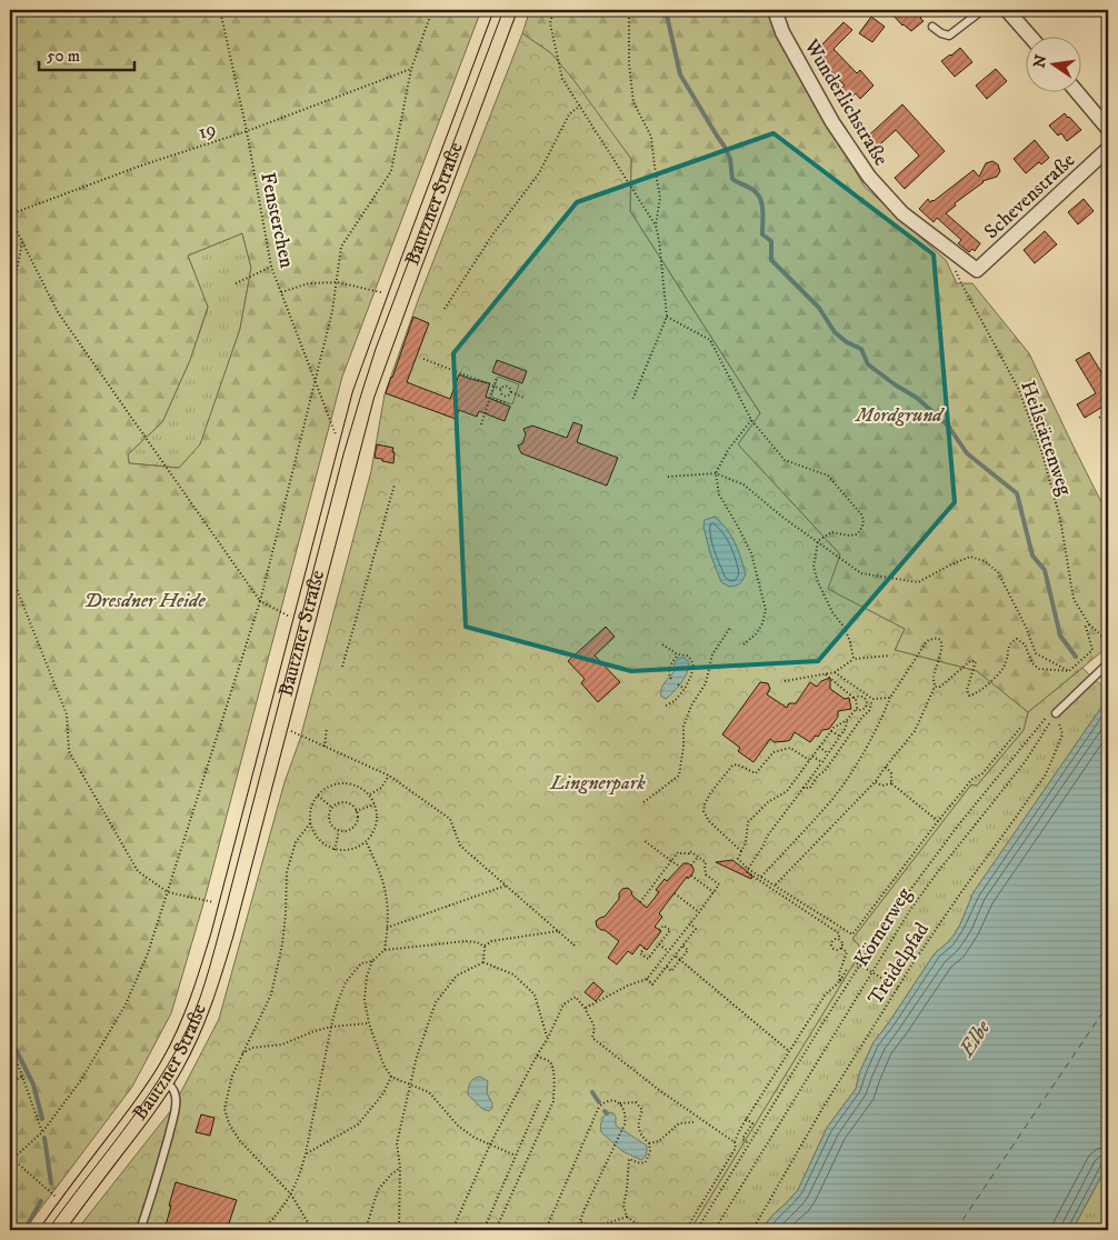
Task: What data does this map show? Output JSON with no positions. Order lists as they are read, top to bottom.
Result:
{
  "streets": {
    "main road": ["Bautzner Straße"],
    "street": ["Wunderlichstraße", "Schevenstraße"],
    "path": [
      "19",
      "Fensterchen",
      "Heilstättenweg",
      "Körnerweg",
      "Treidelpfad"
    ]
  },
  "crossings": [
    ["Wunderlichstraße", "Schevenstraße"],
    ["Wunderlichstraße", "Heilstättenweg"],
    ["19", "Fensterchen"],
    ["Körnerweg", "Treidelpfad"]
  ],
  "water": ["Elbe"],
  "parks": ["Mordgrund", "Dresdner Heide", "Lingnerpark"],
  "scale_bar": "50 m",
  "north": "left"
}
